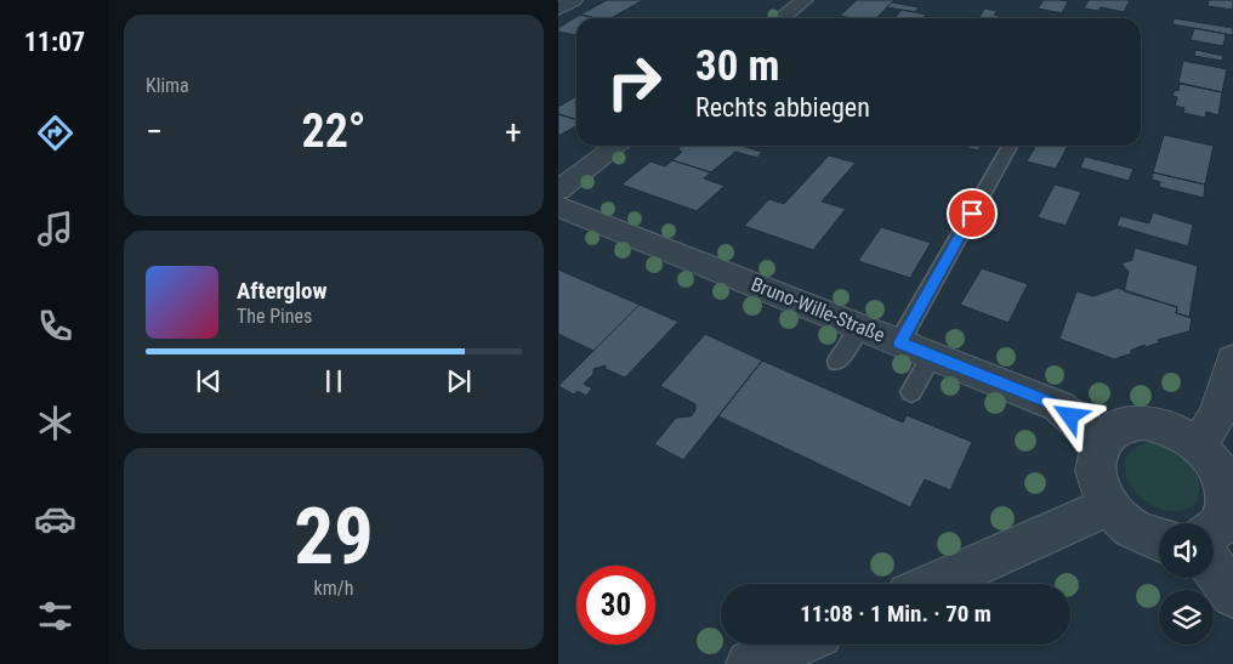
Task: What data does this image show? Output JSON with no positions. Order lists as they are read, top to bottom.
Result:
{
  "streets": {
    "street": ["Bruno-Wille-Straße"]
  },
  "page": {
    "tabs": "11:07",
    "tile": [
      "Klima",
      ["29", "km/h"]
    ],
    "turn": ["30 m", "Rechts abbiegen"],
    "heat": ["−", "22°", "+"],
    "song": ["Afterglow", "The Pines"],
    "limit": "30",
    "trip": "11:08 · 1 Min. · 70 m"
  }
}
